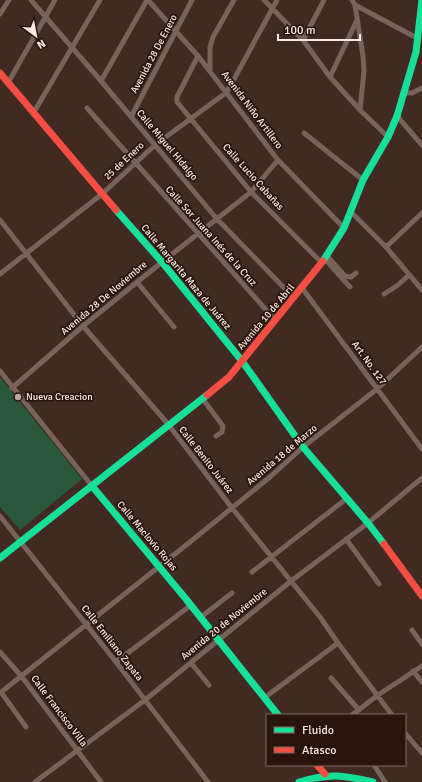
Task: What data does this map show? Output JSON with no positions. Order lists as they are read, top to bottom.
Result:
{
  "streets": {
    "street": [
      "Avenida 28 De Enero",
      "Avenida Niño Artillero",
      "Calle Miguel Hidalgo",
      "25 de Enero",
      "Calle Lucio Cabañas",
      "Calle Sor Juana Inés de la Cruz",
      "Calle Margarita Maza de Juárez",
      "Avenida 28 De Noviembre",
      "Avenida 10 de Abril",
      "Art. No. 127",
      "Avenida 18 de Marzo",
      "Calle Benito Juárez",
      "Calle Maclovio Rojas",
      "Avenida 20 de Noviembre",
      "Calle Emiliano Zapata",
      "Calle Francisco Villa"
    ]
  },
  "crossings": [
    ["Avenida 28 De Enero", "Avenida Niño Artillero"],
    ["Avenida 28 De Enero", "Calle Miguel Hidalgo"],
    ["Avenida Niño Artillero", "25 de Enero"],
    ["Avenida Niño Artillero", "Calle Lucio Cabañas"],
    ["Avenida Niño Artillero", "Avenida 28 De Noviembre"],
    ["Avenida Niño Artillero", "Avenida 10 de Abril"],
    ["Calle Miguel Hidalgo", "25 de Enero"],
    ["Calle Miguel Hidalgo", "Avenida 28 De Noviembre"],
    ["Calle Miguel Hidalgo", "Avenida 10 de Abril"],
    ["25 de Enero", "Calle Lucio Cabañas"],
    ["25 de Enero", "Calle Sor Juana Inés de la Cruz"],
    ["25 de Enero", "Calle Margarita Maza de Juárez"],
    ["25 de Enero", "Calle Benito Juárez"],
    ["Calle Lucio Cabañas", "Avenida 28 De Noviembre"],
    ["Calle Lucio Cabañas", "Avenida 10 de Abril"],
    ["Calle Sor Juana Inés de la Cruz", "Avenida 28 De Noviembre"],
    ["Calle Sor Juana Inés de la Cruz", "Avenida 10 de Abril"],
    ["Calle Margarita Maza de Juárez", "Avenida 28 De Noviembre"],
    ["Calle Margarita Maza de Juárez", "Avenida 10 de Abril"],
    ["Calle Margarita Maza de Juárez", "Avenida 18 de Marzo"],
    ["Calle Margarita Maza de Juárez", "Avenida 20 de Noviembre"],
    ["Avenida 28 De Noviembre", "Calle Benito Juárez"],
    ["Avenida 28 De Noviembre", "Calle Maclovio Rojas"],
    ["Avenida 10 de Abril", "Art. No. 127"],
    ["Avenida 10 de Abril", "Calle Benito Juárez"],
    ["Avenida 10 de Abril", "Calle Maclovio Rojas"],
    ["Avenida 10 de Abril", "Calle Emiliano Zapata"],
    ["Art. No. 127", "Avenida 18 de Marzo"],
    ["Avenida 18 de Marzo", "Calle Benito Juárez"],
    ["Avenida 18 de Marzo", "Calle Maclovio Rojas"],
    ["Avenida 18 de Marzo", "Calle Emiliano Zapata"],
    ["Avenida 18 de Marzo", "Calle Francisco Villa"],
    ["Calle Benito Juárez", "Avenida 20 de Noviembre"],
    ["Calle Maclovio Rojas", "Avenida 20 de Noviembre"],
    ["Avenida 20 de Noviembre", "Calle Emiliano Zapata"],
    ["Avenida 20 de Noviembre", "Calle Francisco Villa"]
  ],
  "places": ["Nueva Creacion"],
  "legend": ["Fluido", "Atasco"],
  "scale_bar": "100 m",
  "north": "bottom right"
}
